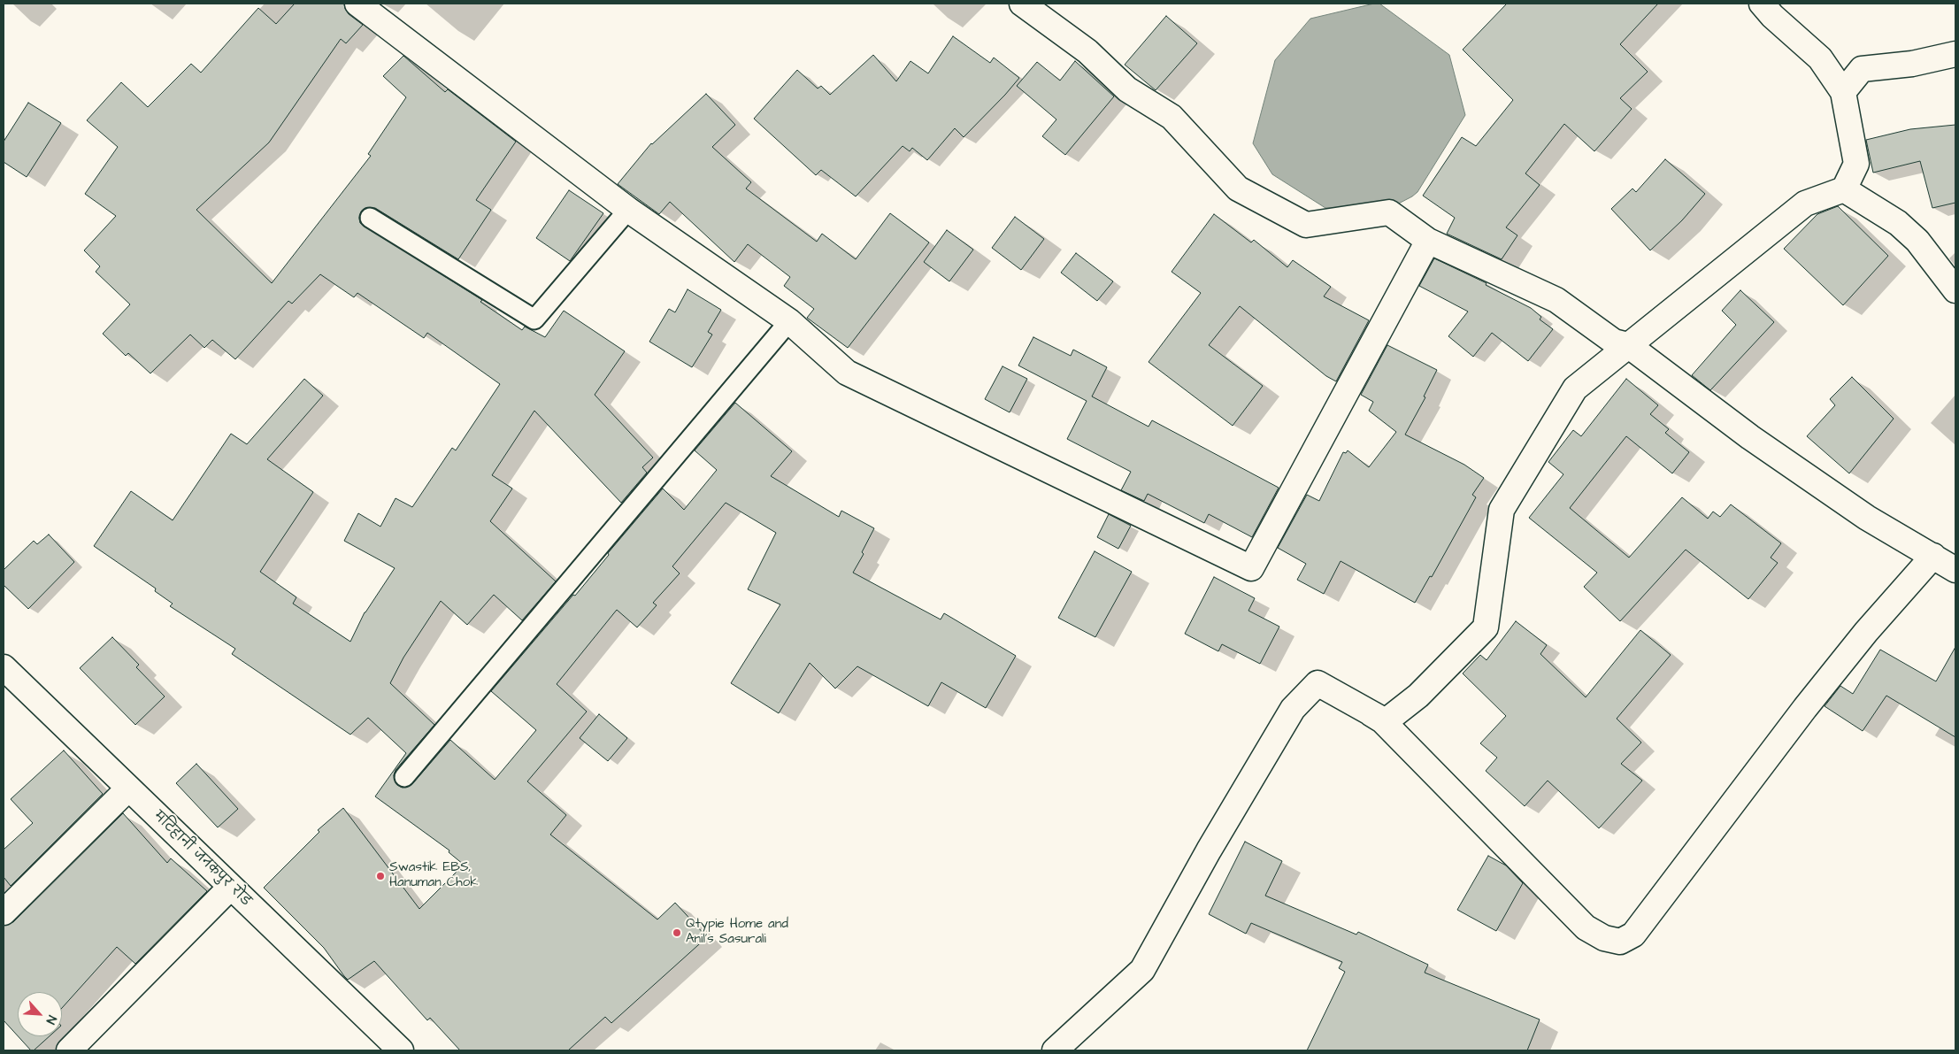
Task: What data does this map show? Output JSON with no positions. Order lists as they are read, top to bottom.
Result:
{
  "streets": {
    "street": ["मटिहानी जनकपुर रोड"]
  },
  "places": ["Swastik EBS, Hanuman Chok", "Qtypie Home and Anil's Sasurali"],
  "north": "bottom right"
}
